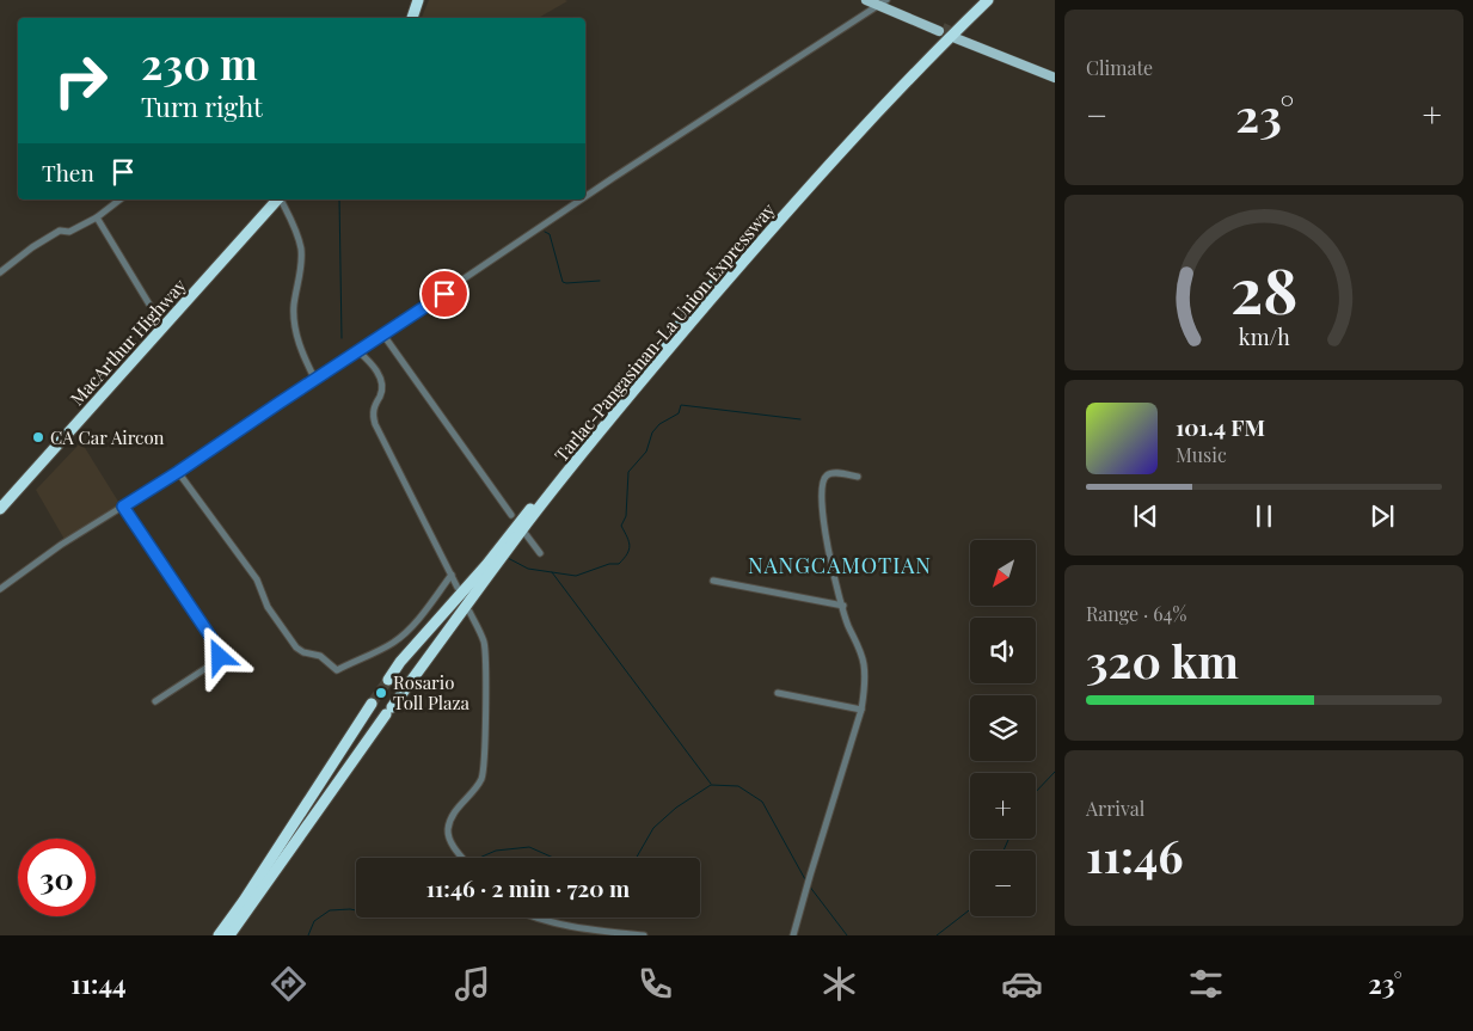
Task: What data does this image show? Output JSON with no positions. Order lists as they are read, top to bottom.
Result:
{
  "streets": {
    "highway": ["Tarlac-Pangasinan-La Union Expressway", "MacArthur Highway"]
  },
  "districts": ["NANGCAMOTIAN"],
  "places": ["CA Car Aircon", "Rosario Toll Plaza"],
  "north": "bottom left",
  "page": {
    "tile": [
      "Climate",
      ["Range · 64%", "320 km"],
      ["Arrival", "11:46"]
    ],
    "turn": ["230 m", "Turn right"],
    "heat": ["−", "23°", "+"],
    "then": "Then",
    "song": ["101.4 FM", "Music"],
    "map_buttons": ["+", "−"],
    "limit": "30",
    "trip": "11:46 · 2 min · 720 m",
    "tabs": ["11:44", "23°"],
    "gauge": ["28", "km/h"]
  }
}
